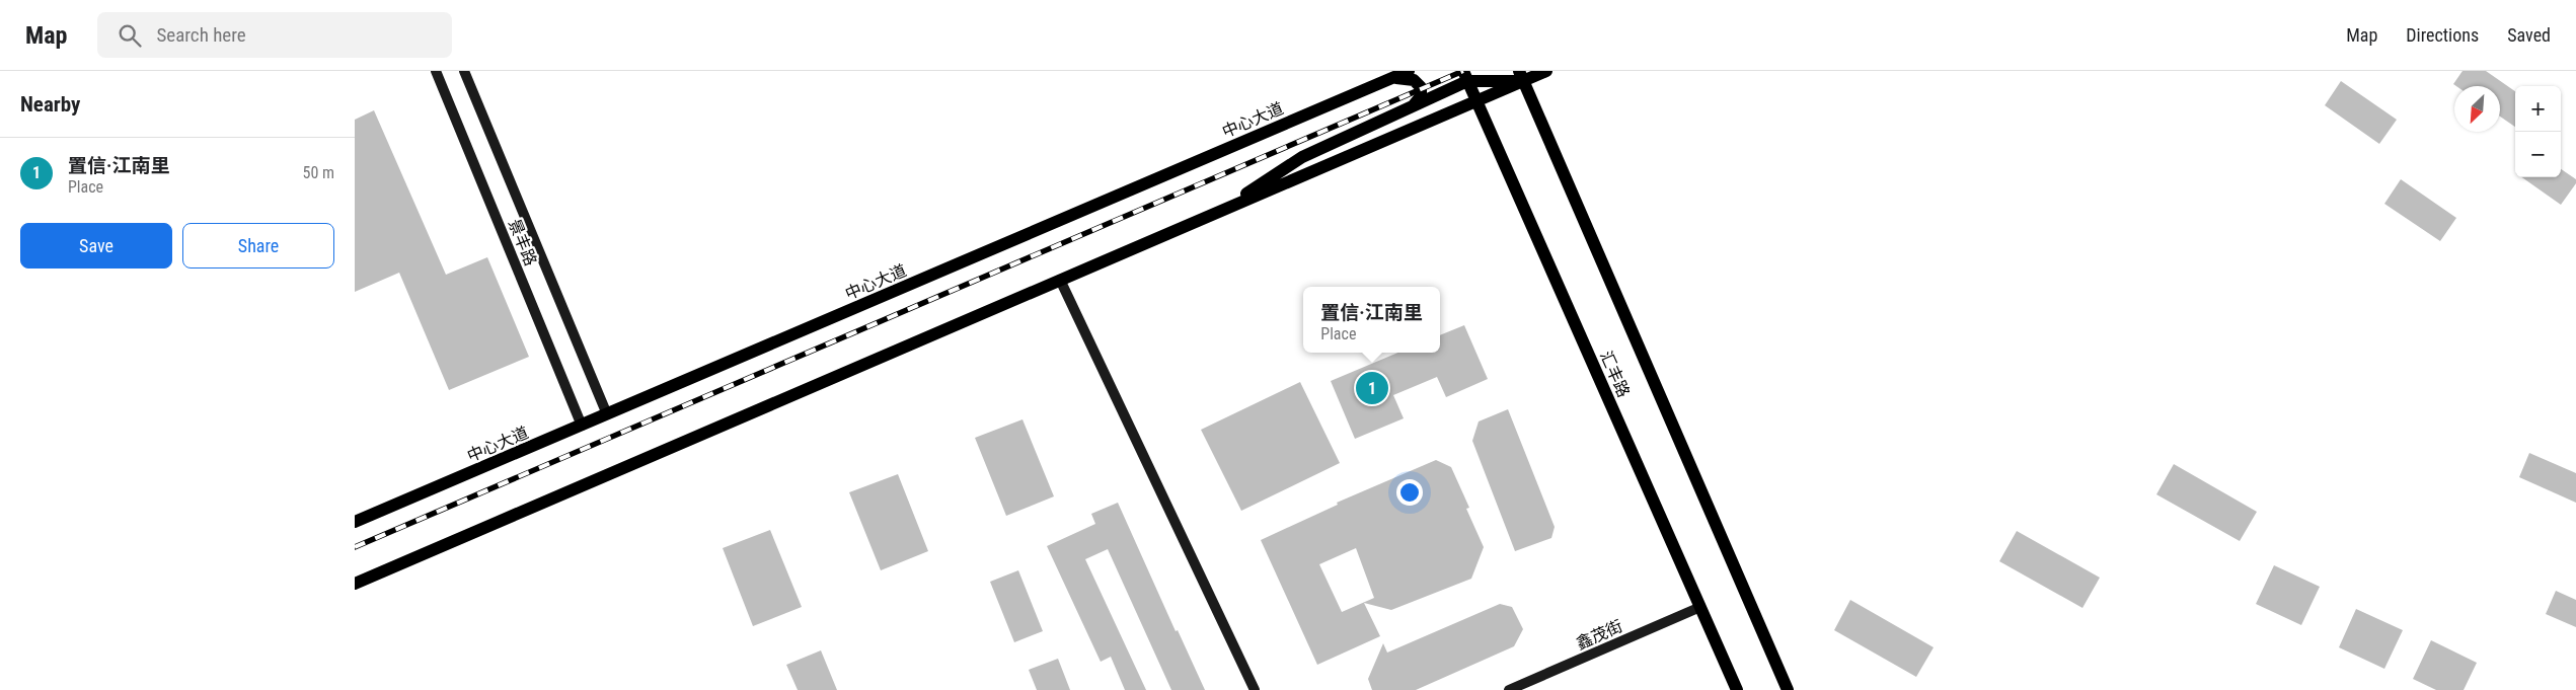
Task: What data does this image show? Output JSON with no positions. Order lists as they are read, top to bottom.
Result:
{
  "streets": {
    "main road": ["中心大道", "汇丰路"],
    "street": ["景丰路", "鑫茂街"]
  },
  "crossings": [
    ["中心大道", "景丰路"],
    ["汇丰路", "鑫茂街"]
  ],
  "north": "bottom left",
  "page": {
    "header": "Map",
    "search": "Search here",
    "nav": ["Map", "Directions", "Saved"],
    "heading": "Nearby",
    "map_buttons": ["+", "−"],
    "list": [
      {
        "mark": "1",
        "name": "置信·江南里",
        "note": "Place",
        "value": "50 m"
      }
    ],
    "buttons": ["Save", "Share"],
    "popup": ["置信·江南里", "Place"],
    "pins": "1"
  }
}
